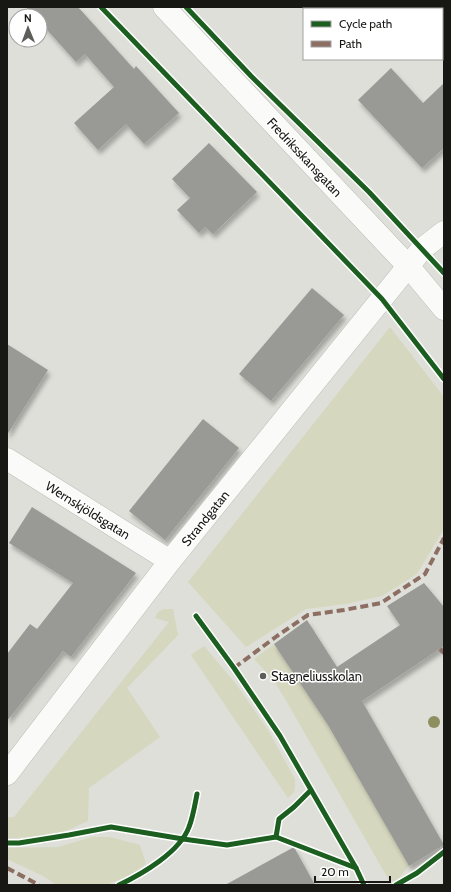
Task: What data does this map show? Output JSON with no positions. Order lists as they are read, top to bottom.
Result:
{
  "streets": {
    "street": ["Fredriksskansgatan", "Wernskjöldsgatan", "Strandgatan"]
  },
  "crossings": [
    ["Fredriksskansgatan", "Strandgatan"],
    ["Wernskjöldsgatan", "Strandgatan"]
  ],
  "places": ["Stagneliusskolan"],
  "legend": ["Cycle path", "Path"],
  "scale_bar": "20 m",
  "north": "top"
}
